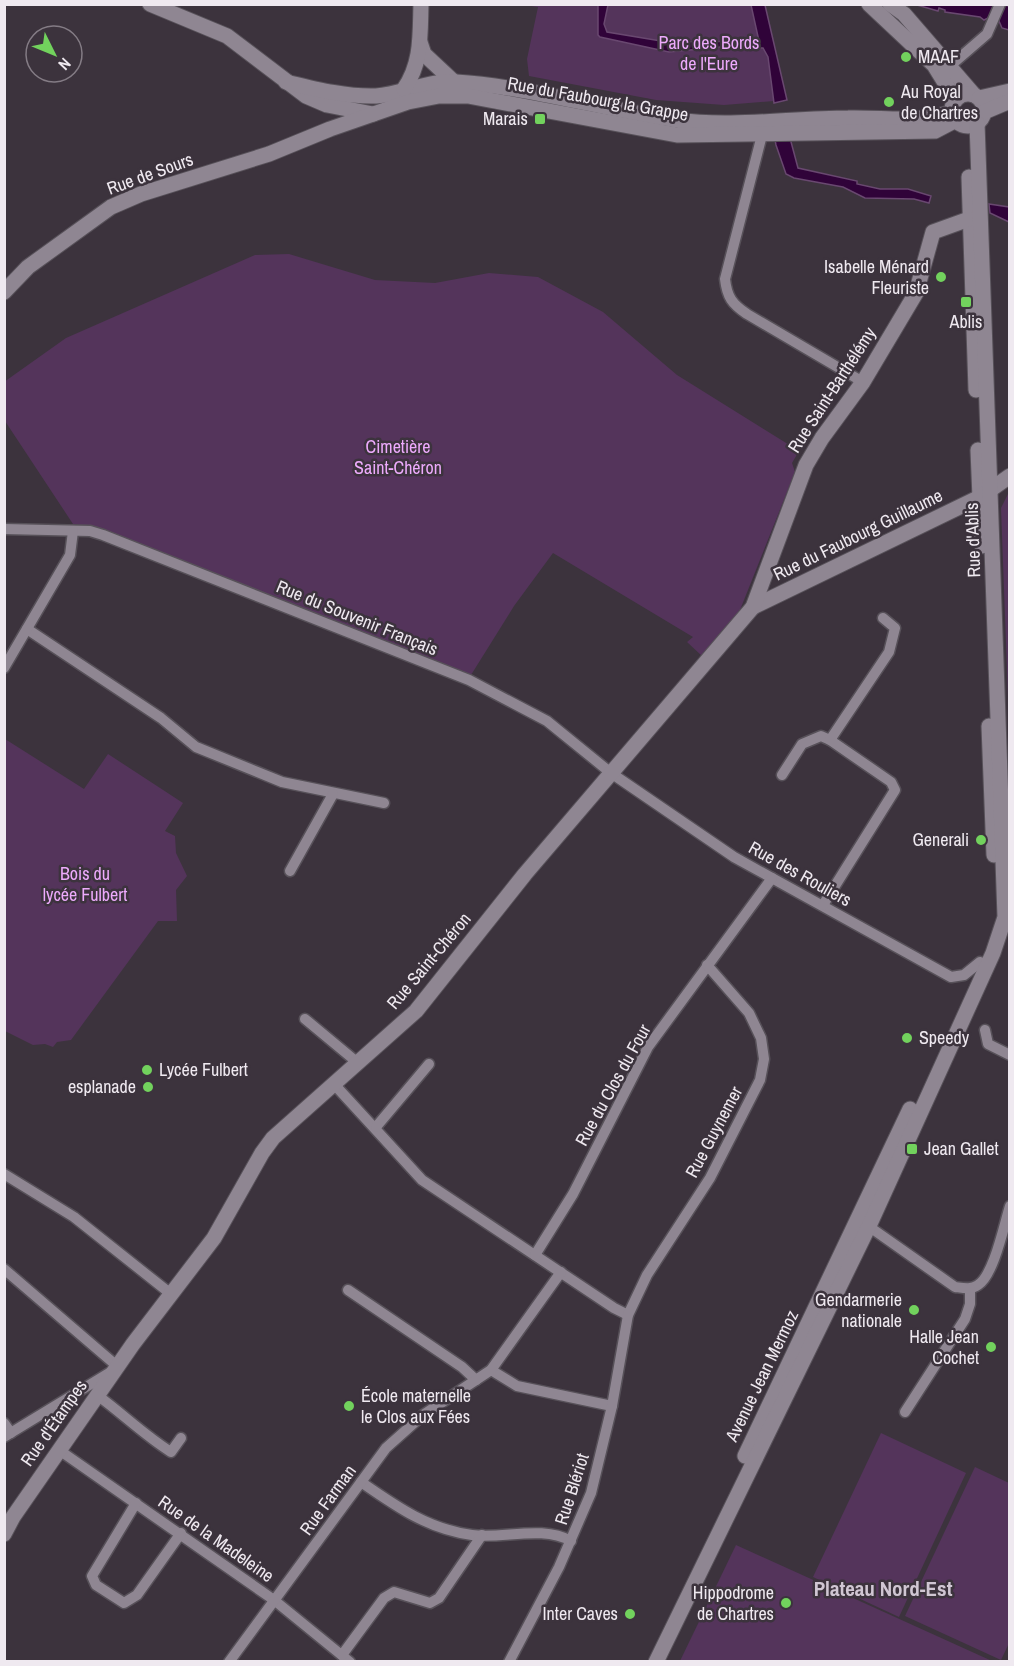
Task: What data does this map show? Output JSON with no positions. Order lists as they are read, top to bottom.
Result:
{
  "streets": {
    "main road": [
      "Rue du Faubourg la Grappe",
      "Rue de Sours",
      "Rue Saint-Barthélémy",
      "Rue du Faubourg Guillaume",
      "Rue d'Ablis",
      "Rue Saint-Chéron",
      "Avenue Jean Mermoz",
      "Rue d'Étampes"
    ],
    "street": [
      "Rue du Souvenir Français",
      "Rue des Rouliers",
      "Rue du Clos du Four",
      "Rue Guynemer",
      "Rue Blériot",
      "Rue Farman",
      "Rue de la Madeleine"
    ]
  },
  "crossings": [
    ["Rue du Faubourg la Grappe", "Rue de Sours"],
    ["Rue du Faubourg la Grappe", "Rue d'Ablis"],
    ["Rue Saint-Barthélémy", "Rue du Faubourg Guillaume"],
    ["Rue Saint-Barthélémy", "Rue d'Ablis"],
    ["Rue Saint-Barthélémy", "Rue Saint-Chéron"],
    ["Rue du Faubourg Guillaume", "Rue d'Ablis"],
    ["Rue du Faubourg Guillaume", "Rue Saint-Chéron"],
    ["Rue d'Ablis", "Avenue Jean Mermoz"],
    ["Rue du Souvenir Français", "Rue des Rouliers"],
    ["Rue du Souvenir Français", "Rue Saint-Chéron"],
    ["Rue des Rouliers", "Rue Saint-Chéron"],
    ["Rue des Rouliers", "Rue du Clos du Four"],
    ["Rue des Rouliers", "Avenue Jean Mermoz"],
    ["Rue Saint-Chéron", "Rue d'Étampes"],
    ["Rue du Clos du Four", "Rue Guynemer"],
    ["Rue Guynemer", "Rue Blériot"],
    ["Rue d'Étampes", "Rue de la Madeleine"],
    ["Rue Farman", "Rue de la Madeleine"]
  ],
  "districts": ["Plateau Nord-Est"],
  "parks": ["Parc des Bords de l'Eure", "Cimetière Saint-Chéron", "Bois du lycée Fulbert"],
  "places": {
    "other": [
      "MAAF",
      "Au Royal de Chartres",
      "Isabelle Ménard Fleuriste",
      "Generali",
      "Speedy",
      "Lycée Fulbert",
      "esplanade",
      "Gendarmerie nationale",
      "Halle Jean Cochet",
      "École maternelle le Clos aux Fées",
      "Hippodrome de Chartres",
      "Inter Caves"
    ],
    "transit": ["Marais", "Ablis", "Jean Gallet"]
  },
  "north": "bottom right"
}
